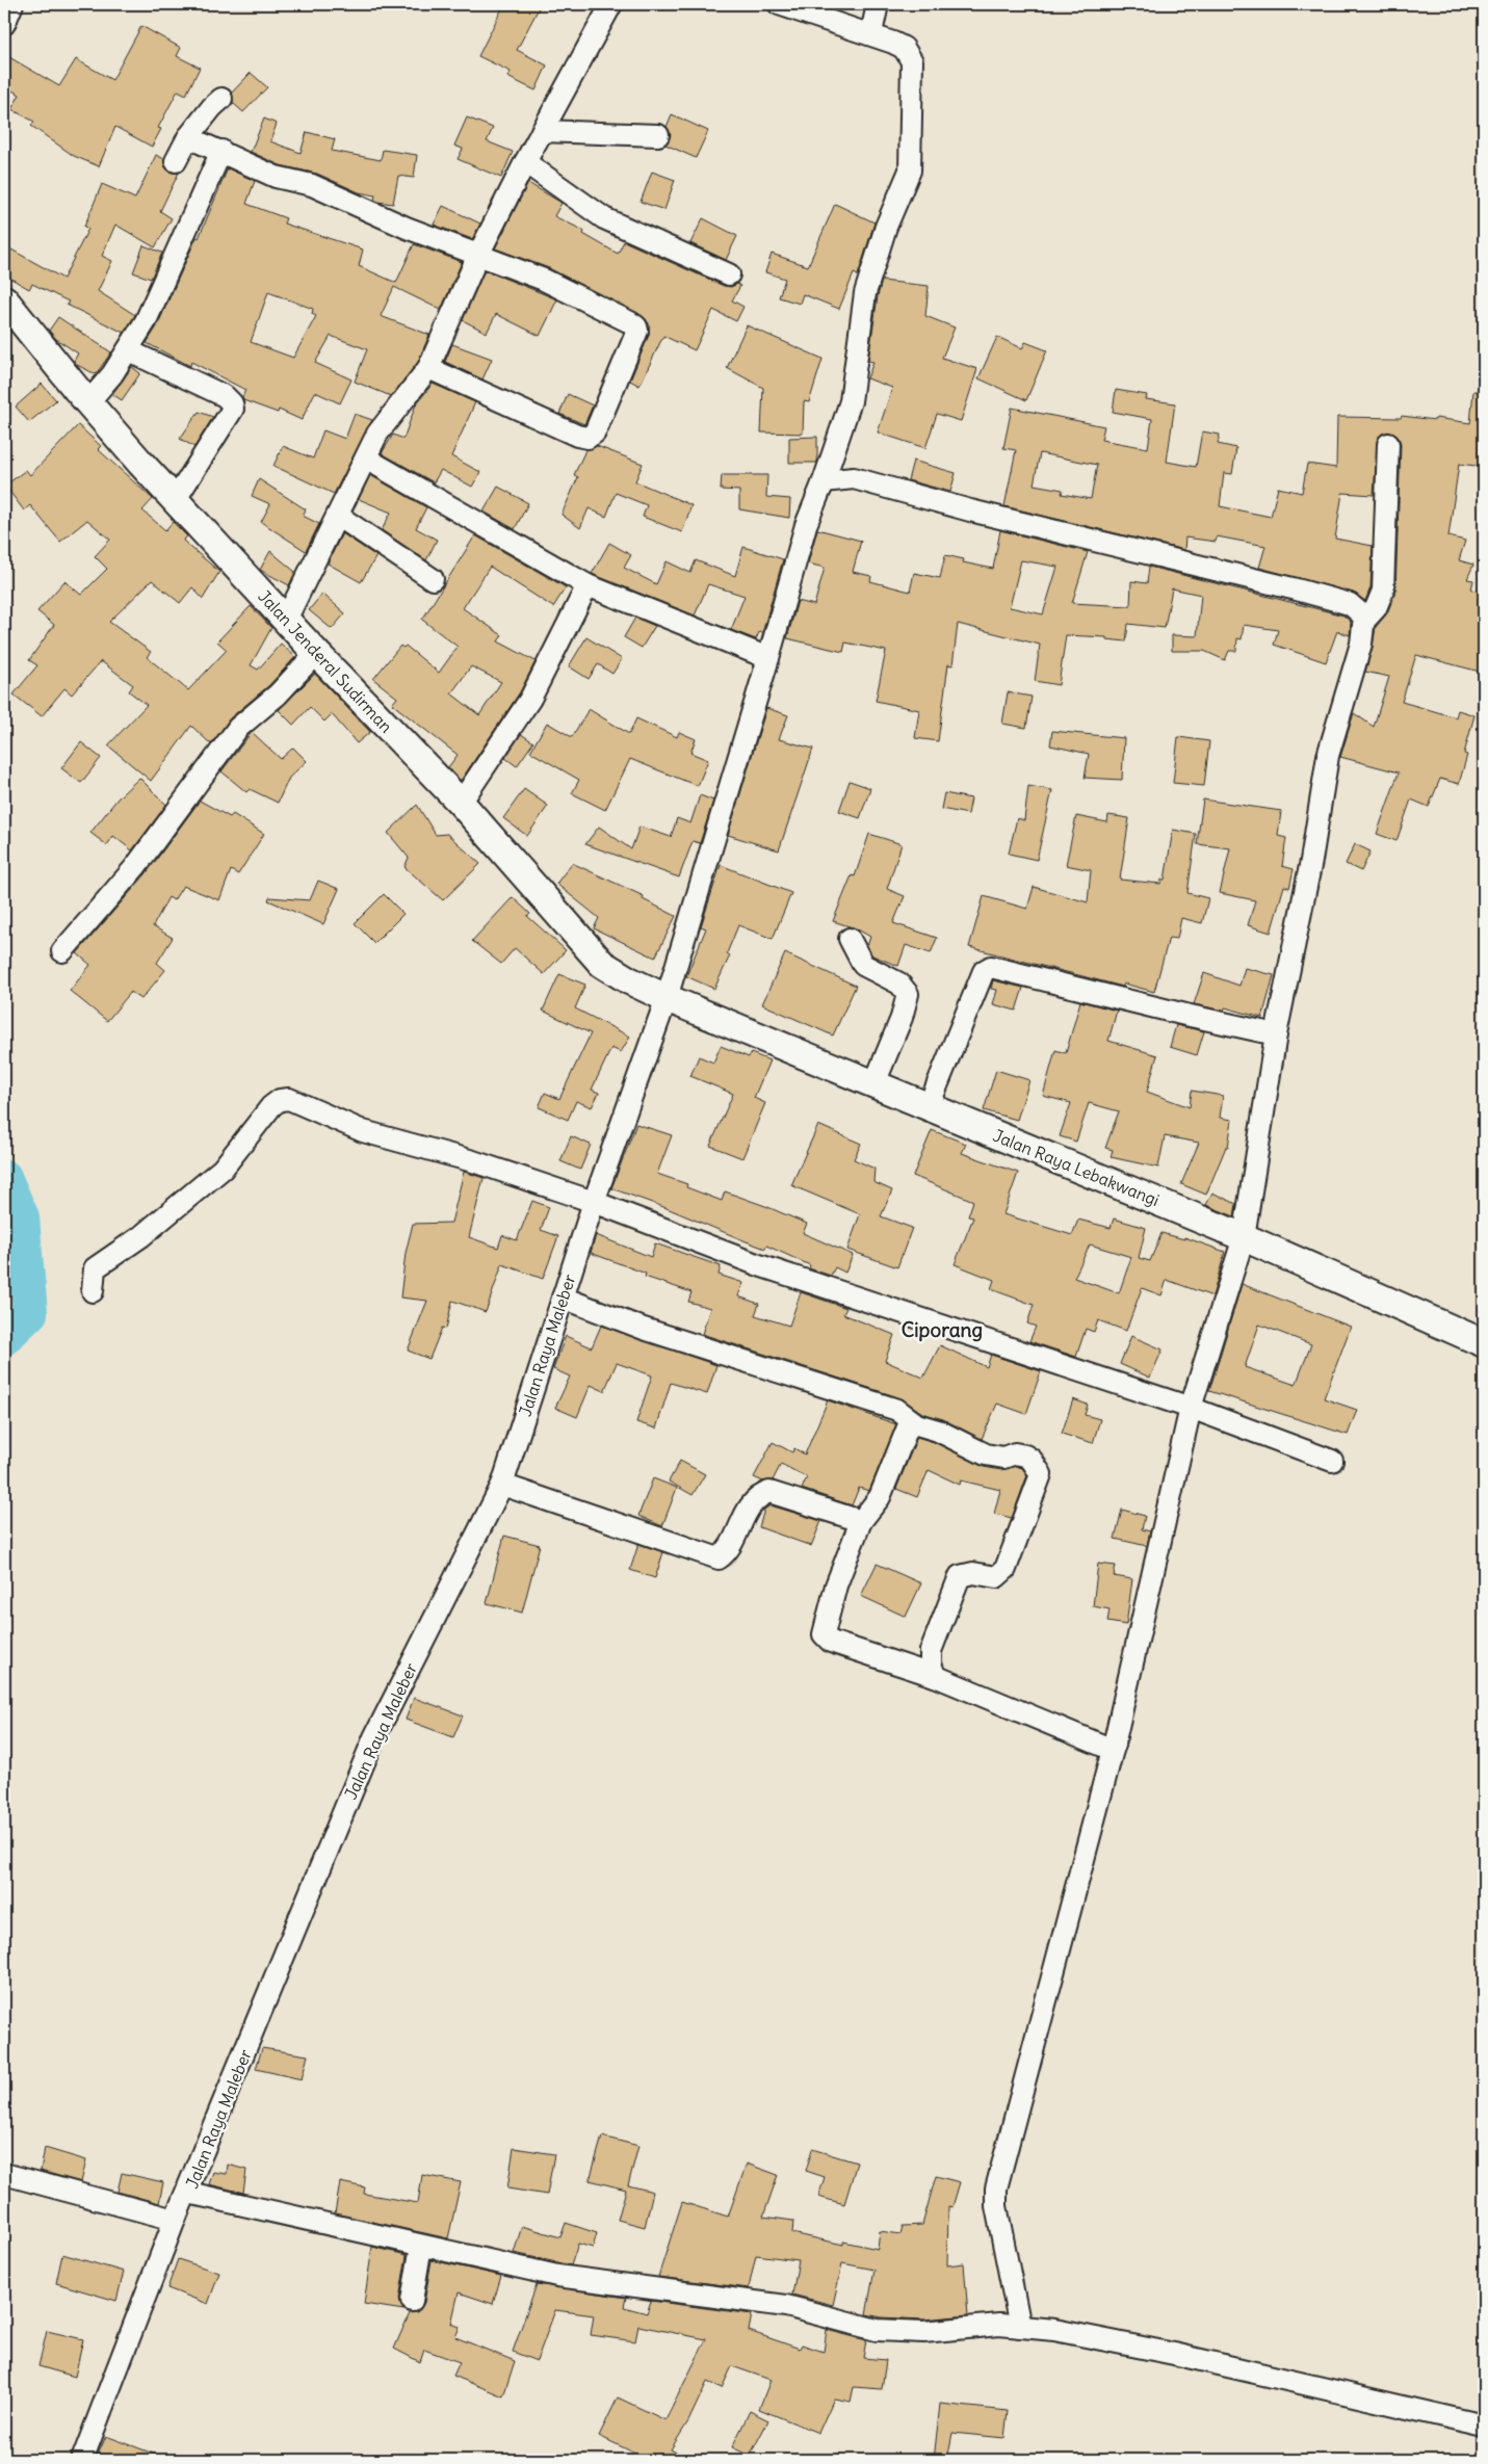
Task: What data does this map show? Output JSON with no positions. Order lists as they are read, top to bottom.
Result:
{
  "streets": {
    "main road": ["Jalan Jenderal Sudirman", "Jalan Raya Lebakwangi"],
    "street": ["Jalan Raya Maleber"]
  },
  "crossings": [
    ["Jalan Jenderal Sudirman", "Jalan Raya Lebakwangi"],
    ["Jalan Jenderal Sudirman", "Jalan Raya Maleber"],
    ["Jalan Raya Lebakwangi", "Jalan Raya Maleber"]
  ],
  "districts": ["Ciporang"]
}
